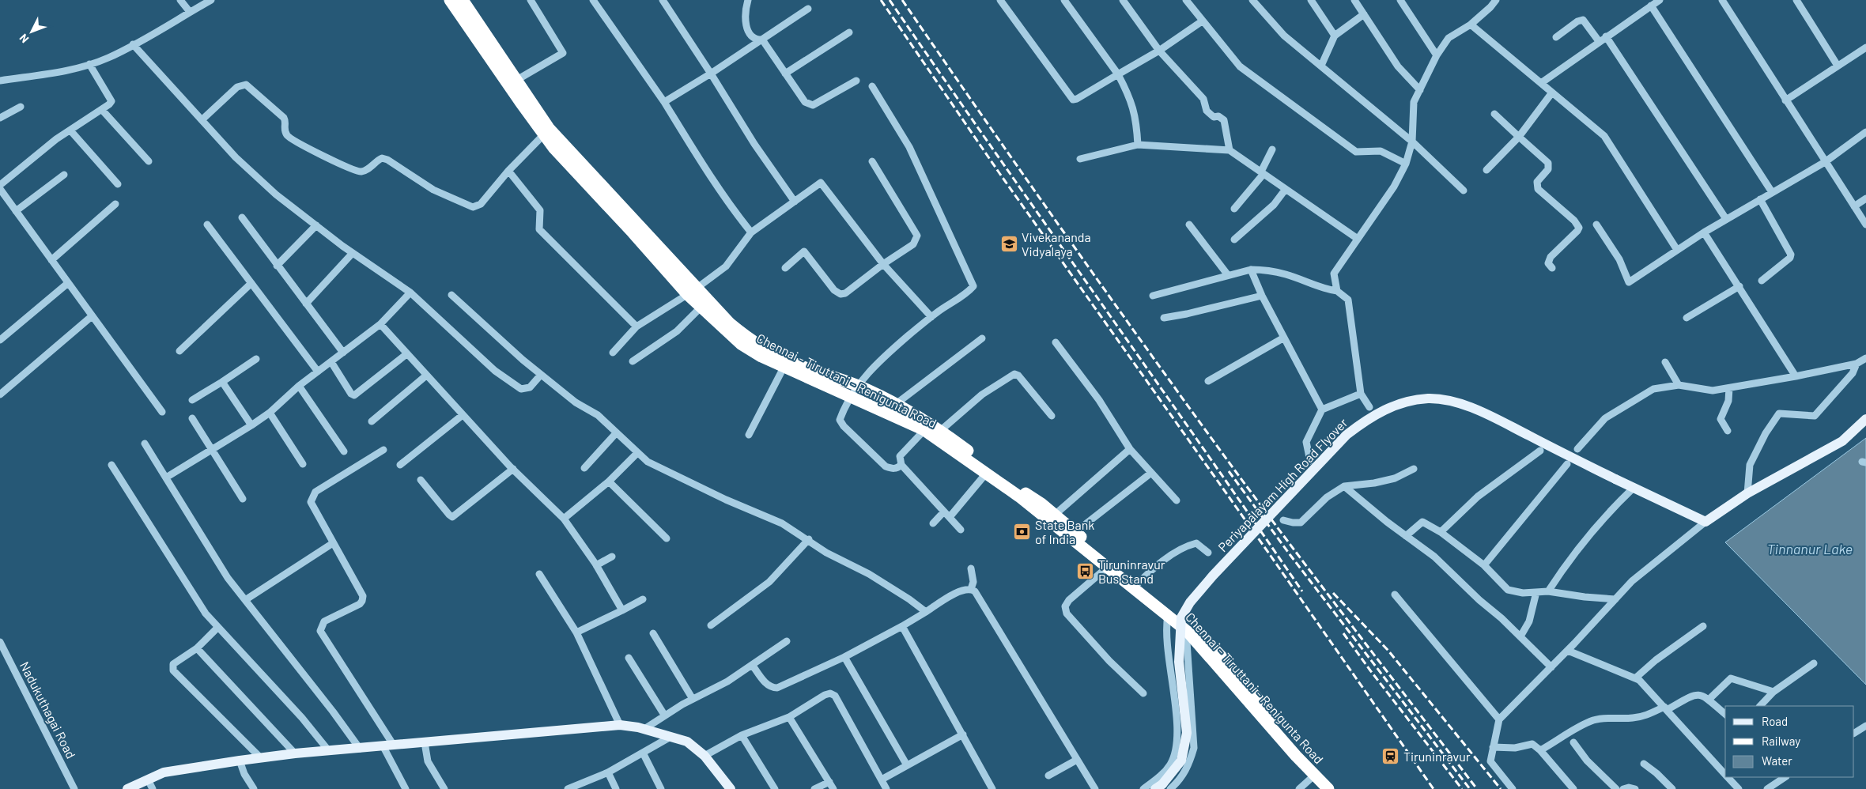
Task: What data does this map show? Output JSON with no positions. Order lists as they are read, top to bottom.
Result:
{
  "streets": {
    "highway": ["Chennai - Tiruttani - Renigunta Road"],
    "main road": ["Periyapalayam High Road Flyover"],
    "street": ["Nadukuthagai Road"]
  },
  "water": ["Tinnanur Lake"],
  "places": {
    "school or university": ["Vivekananda Vidyalaya"],
    "bank": ["State Bank of India"],
    "bus stop": ["Tiruninravur Bus Stand"],
    "station": ["Tiruninravur"]
  },
  "legend": ["Road", "Railway", "Water"],
  "north": "bottom left"
}
